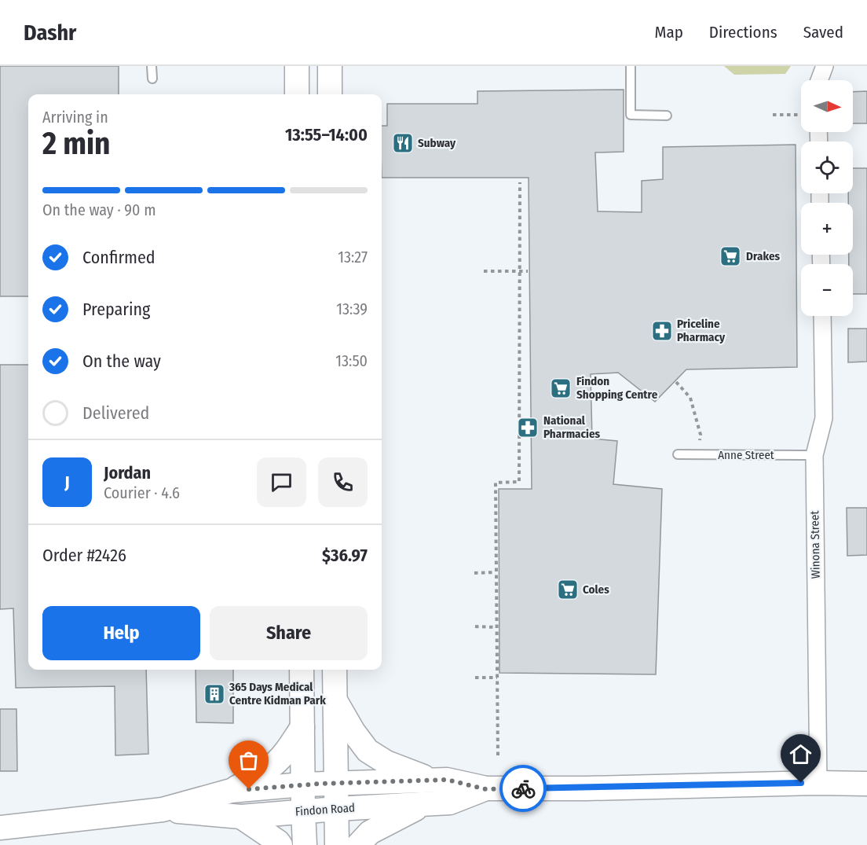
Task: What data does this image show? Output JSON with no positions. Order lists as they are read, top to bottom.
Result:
{
  "streets": {
    "main road": ["Findon Road"],
    "street": ["Winona Street"],
    "lane": ["Anne Street"]
  },
  "crossings": [
    ["Anne Street", "Winona Street"],
    ["Winona Street", "Findon Road"]
  ],
  "places": {
    "restaurant": ["Subway"],
    "supermarket": ["Drakes", "Findon Shopping Centre", "Coles"],
    "pharmacy": ["Priceline Pharmacy", "National Pharmacies"],
    "building": ["365 Days Medical Centre Kidman Park"]
  },
  "north": "right",
  "page": {
    "header": "Dashr",
    "nav": ["Map", "Directions", "Saved"],
    "map_buttons": ["+", "−"],
    "heading": ["2 min", "Arriving in", "13:55–14:00"],
    "panel": [
      "Jordan",
      "Courier · 4.6",
      "Order #2426",
      "$36.97"
    ],
    "bar": "On the way · 90 m",
    "list": [
      ["Confirmed", "13:27"],
      ["Preparing", "13:39"],
      ["On the way", "13:50"],
      "Delivered"
    ],
    "round": "J",
    "buttons": ["Help", "Share"]
  }
}
